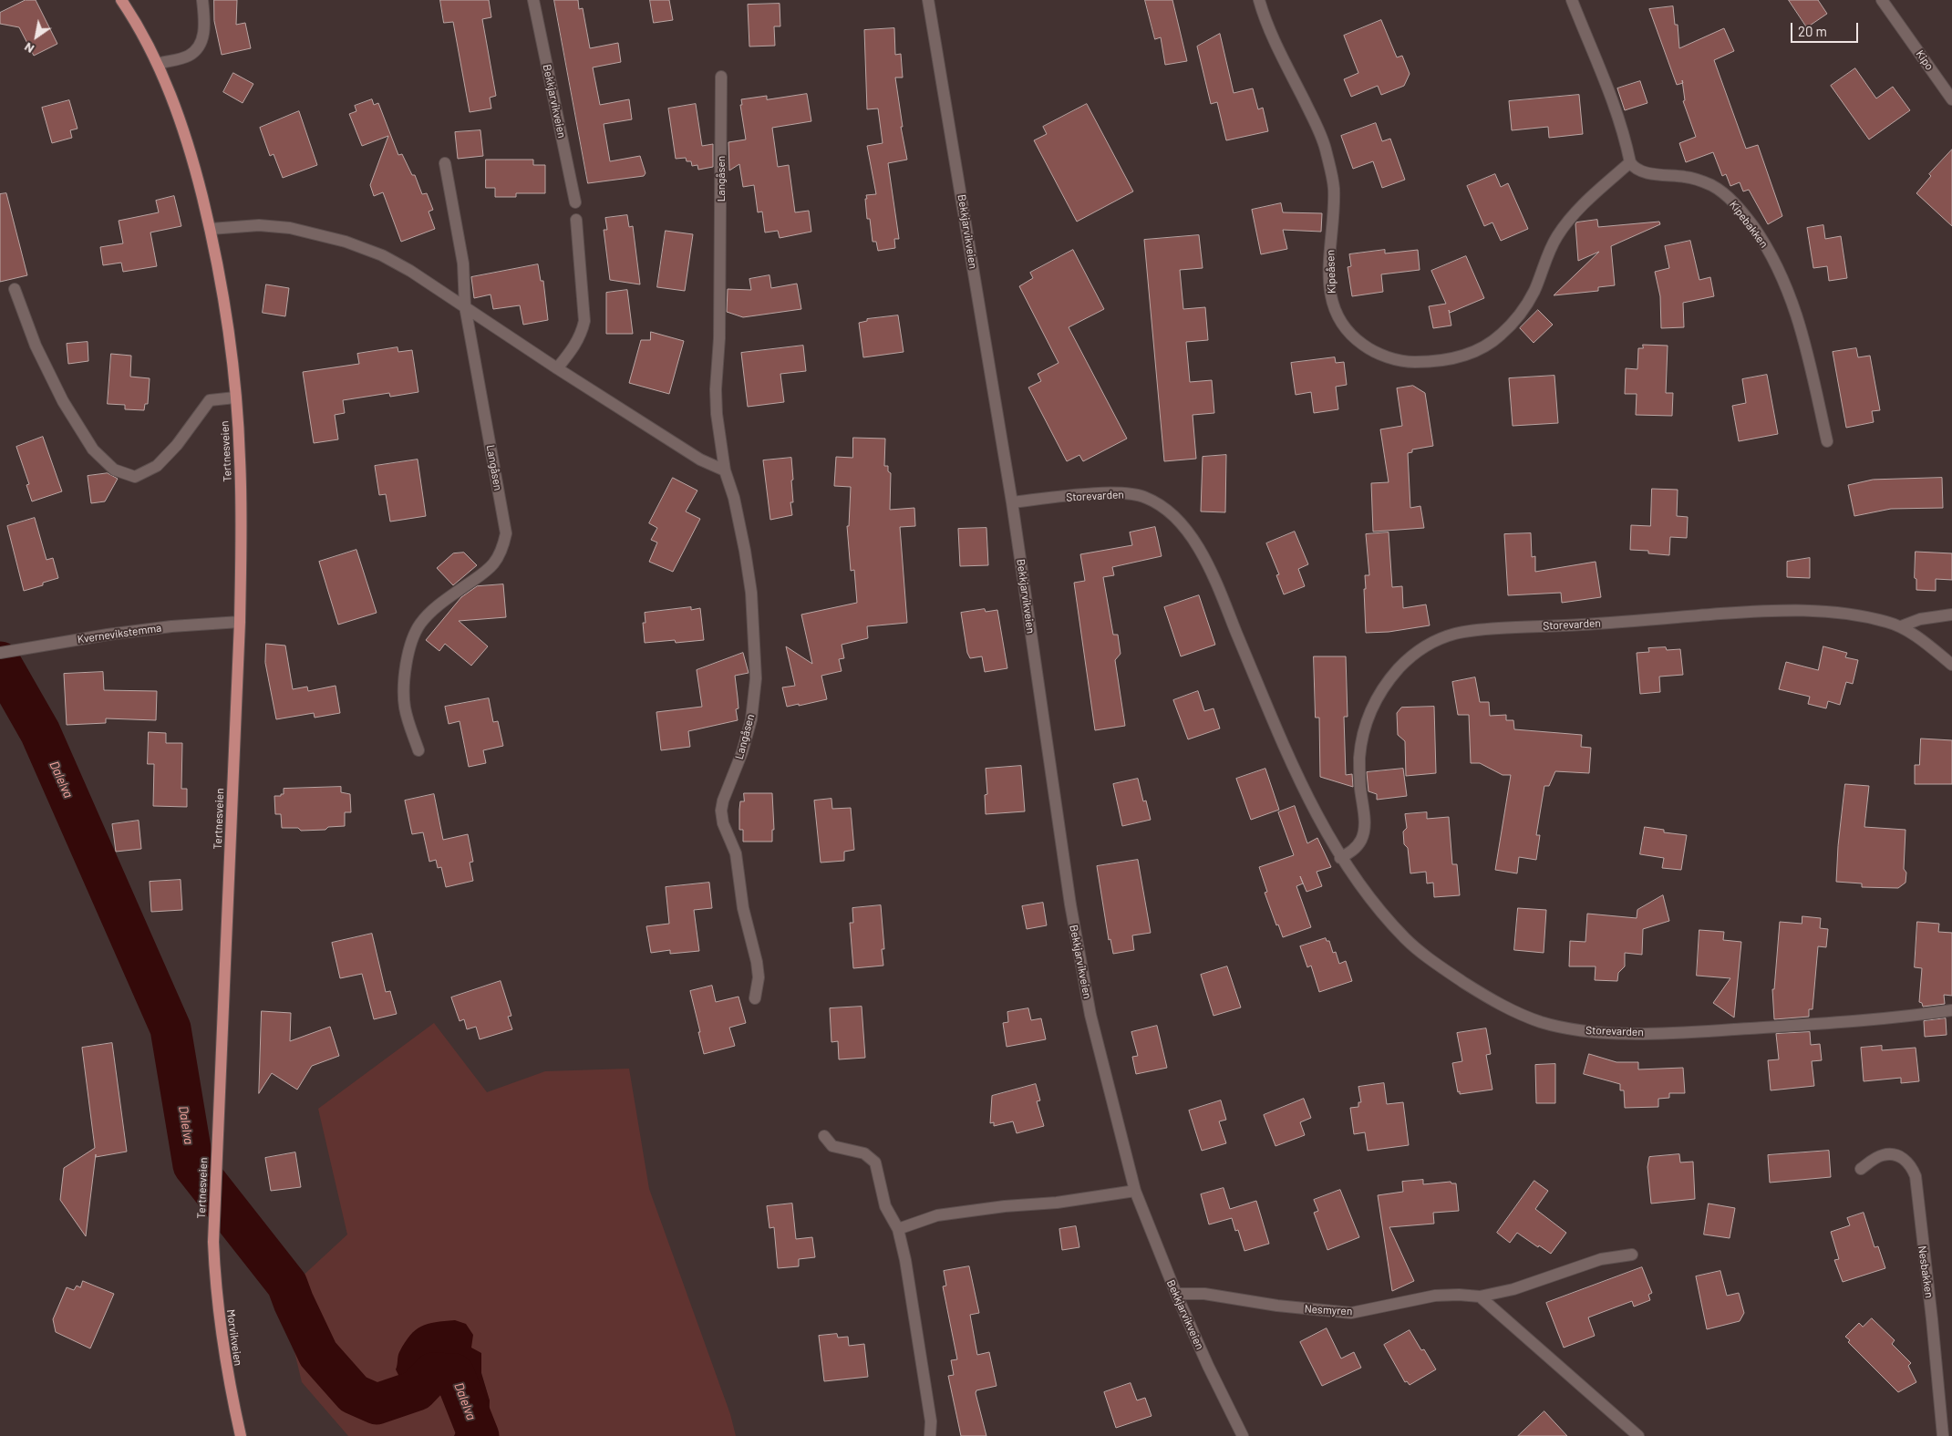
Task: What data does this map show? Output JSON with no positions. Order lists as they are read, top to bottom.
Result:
{
  "streets": {
    "main road": ["Tertnesveien", "Morvikveien"],
    "street": [
      "Kipo",
      "Bekkjarvikveien",
      "Langåsen",
      "Kipebakken",
      "Kipeåsen",
      "Storevarden",
      "Kvernevikstemma",
      "Nesbakken",
      "Nesmyren"
    ]
  },
  "crossings": [
    ["Bekkjarvikveien", "Storevarden"],
    ["Bekkjarvikveien", "Nesmyren"],
    ["Kipebakken", "Kipeåsen"],
    ["Tertnesveien", "Kvernevikstemma"],
    ["Tertnesveien", "Morvikveien"]
  ],
  "water": ["Dalelva"],
  "scale_bar": "20 m",
  "north": "bottom left"
}
